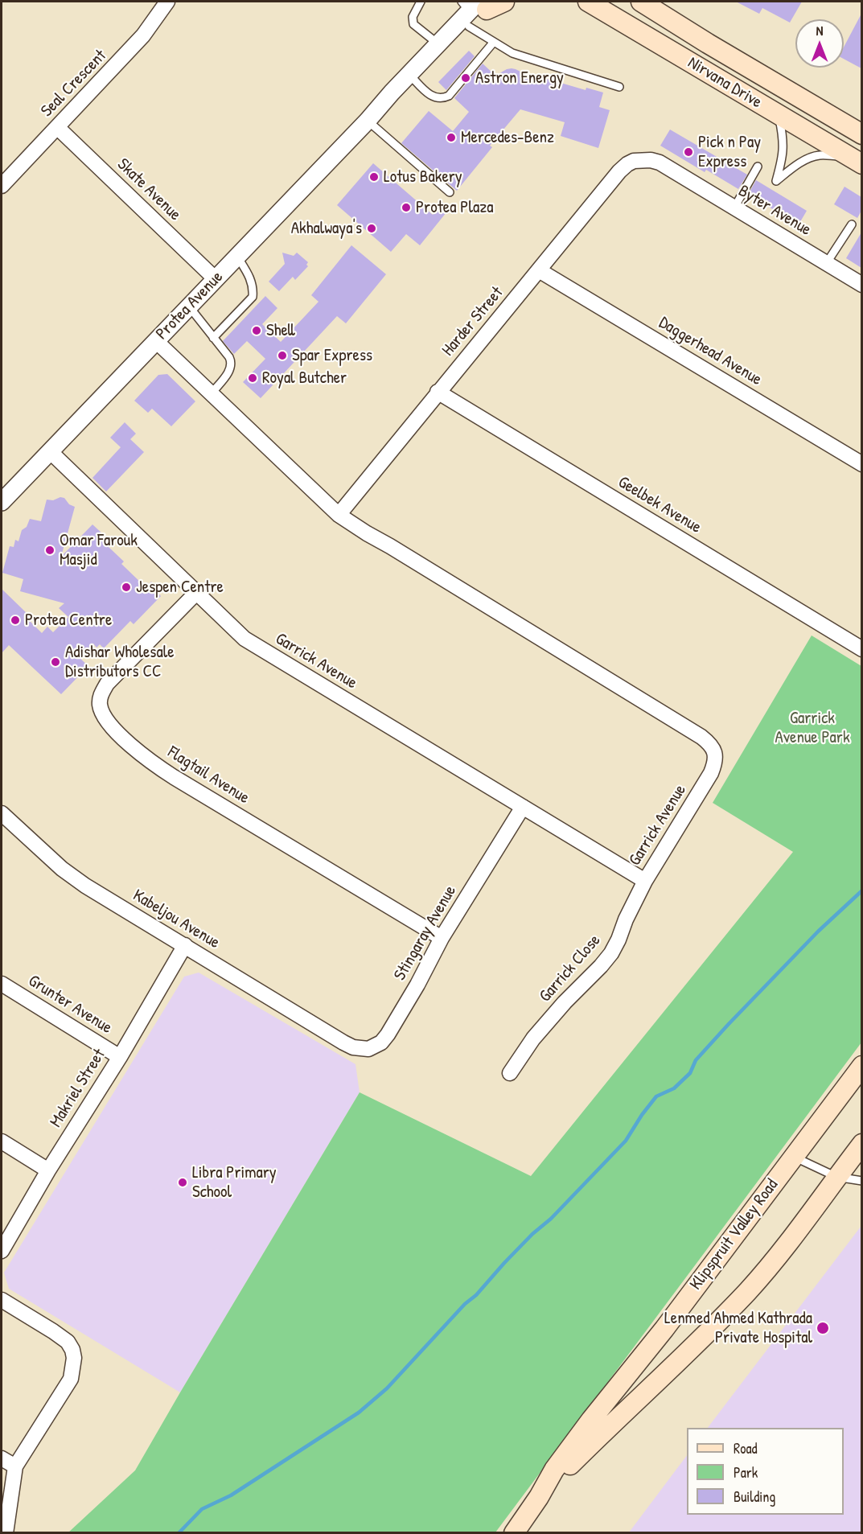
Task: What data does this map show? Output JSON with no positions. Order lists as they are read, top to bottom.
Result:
{
  "streets": {
    "main road": ["Nirvana Drive", "Klipspruit Valley Road"],
    "street": [
      "Seal Crescent",
      "Skate Avenue",
      "Byter Avenue",
      "Protea Avenue",
      "Harder Street",
      "Daggerhead Avenue",
      "Geelbek Avenue",
      "Garrick Avenue",
      "Flagtail Avenue",
      "Kabeljou Avenue",
      "Stingaray Avenue",
      "Garrick Close",
      "Grunter Avenue",
      "Makriel Street"
    ]
  },
  "crossings": [
    ["Seal Crescent", "Skate Avenue"],
    ["Skate Avenue", "Protea Avenue"],
    ["Byter Avenue", "Harder Street"],
    ["Protea Avenue", "Garrick Avenue"],
    ["Harder Street", "Daggerhead Avenue"],
    ["Harder Street", "Geelbek Avenue"],
    ["Harder Street", "Garrick Avenue"],
    ["Garrick Avenue", "Flagtail Avenue"],
    ["Garrick Avenue", "Stingaray Avenue"],
    ["Garrick Avenue", "Garrick Close"],
    ["Flagtail Avenue", "Stingaray Avenue"],
    ["Kabeljou Avenue", "Stingaray Avenue"],
    ["Kabeljou Avenue", "Makriel Street"],
    ["Grunter Avenue", "Makriel Street"]
  ],
  "parks": ["Garrick Avenue Park"],
  "places": [
    "Astron Energy",
    "Mercedes-Benz",
    "Pick n Pay Express",
    "Lotus Bakery",
    "Protea Plaza",
    "Akhalwaya's",
    "Shell",
    "Spar Express",
    "Royal Butcher",
    "Omar Farouk Masjid",
    "Jespen Centre",
    "Protea Centre",
    "Adishar Wholesale Distributors CC",
    "Libra Primary School",
    "Lenmed Ahmed Kathrada Private Hospital"
  ],
  "legend": ["Road", "Park", "Building"],
  "north": "top"
}
